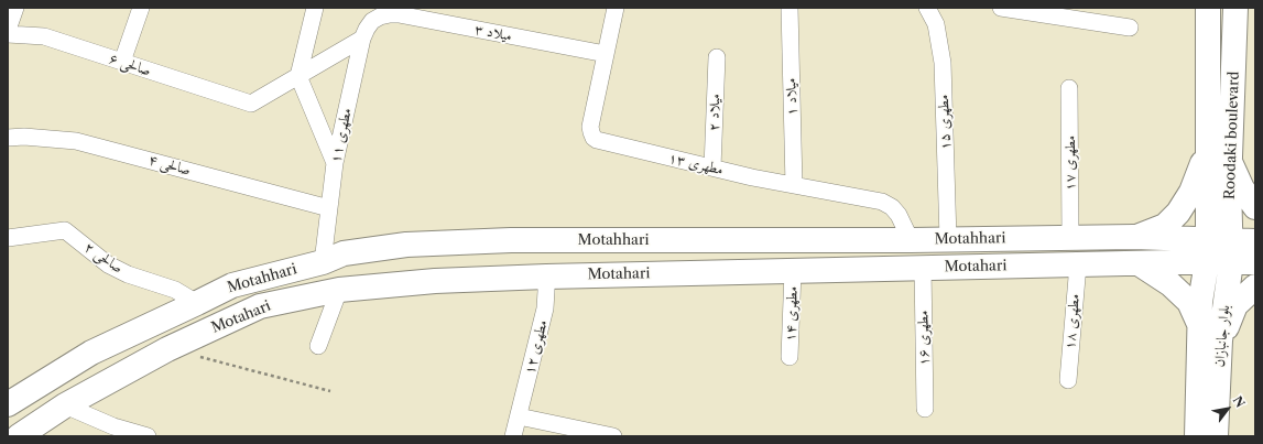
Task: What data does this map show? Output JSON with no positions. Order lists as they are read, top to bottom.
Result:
{
  "streets": {
    "main road": [
      "Roodaki boulevard",
      "Motahhari",
      "Motahari",
      "بلوار جانبازان"
    ],
    "street": [
      "میلاد ۳",
      "صالحی ۶",
      "میلاد ۱",
      "میلاد ۲",
      "مطهری ۱۵",
      "مطهری ۱۱",
      "مطهری ۱۷",
      "مطهری ۱۳",
      "صالحی ۴",
      "صالحی ۲",
      "مطهری ۱۴",
      "مطهری ۱۸",
      "مطهری ۱۶",
      "مطهری ۱۲"
    ]
  },
  "crossings": [
    ["میلاد ۳", "مطهری ۱۱"],
    ["میلاد ۳", "مطهری ۱۳"],
    ["میلاد ۱", "مطهری ۱۳"],
    ["میلاد ۲", "مطهری ۱۳"],
    ["مطهری ۱۵", "Motahhari"],
    ["مطهری ۱۱", "صالحی ۴"],
    ["مطهری ۱۱", "Motahhari"],
    ["Roodaki boulevard", "Motahhari"],
    ["Roodaki boulevard", "Motahari"],
    ["Roodaki boulevard", "بلوار جانبازان"],
    ["مطهری ۱۷", "Motahhari"],
    ["مطهری ۱۳", "Motahhari"],
    ["Motahhari", "صالحی ۲"],
    ["Motahhari", "Motahari"],
    ["Motahhari", "بلوار جانبازان"],
    ["Motahari", "مطهری ۱۴"],
    ["Motahari", "مطهری ۱۸"],
    ["Motahari", "بلوار جانبازان"],
    ["Motahari", "مطهری ۱۶"],
    ["Motahari", "مطهری ۱۲"]
  ],
  "north": "top right"
}
